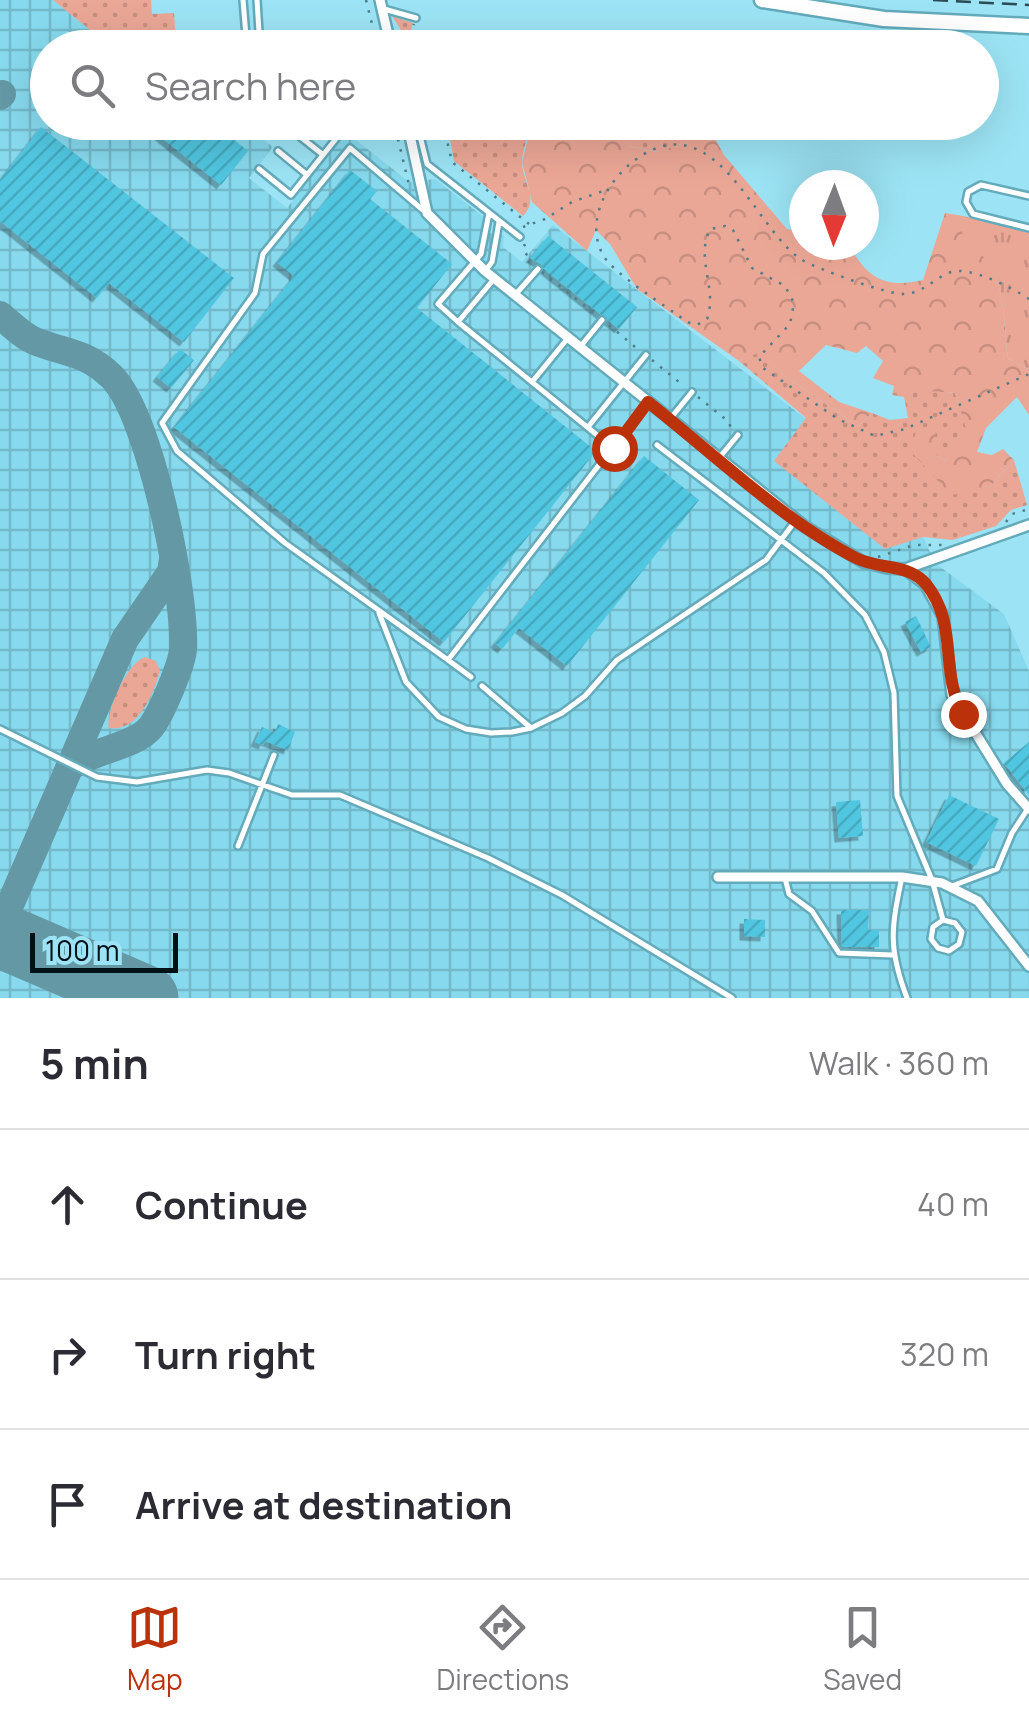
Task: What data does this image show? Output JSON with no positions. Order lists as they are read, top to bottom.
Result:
{
  "scale_bar": "100 m",
  "north": "bottom",
  "page": {
    "search": "Search here",
    "scale": "100 m",
    "heading": ["5 min", "Walk · 360 m"],
    "list": [
      ["Continue", "40 m"],
      ["Turn right", "320 m"],
      "Arrive at destination"
    ],
    "nav": ["Map", "Directions", "Saved"]
  }
}
